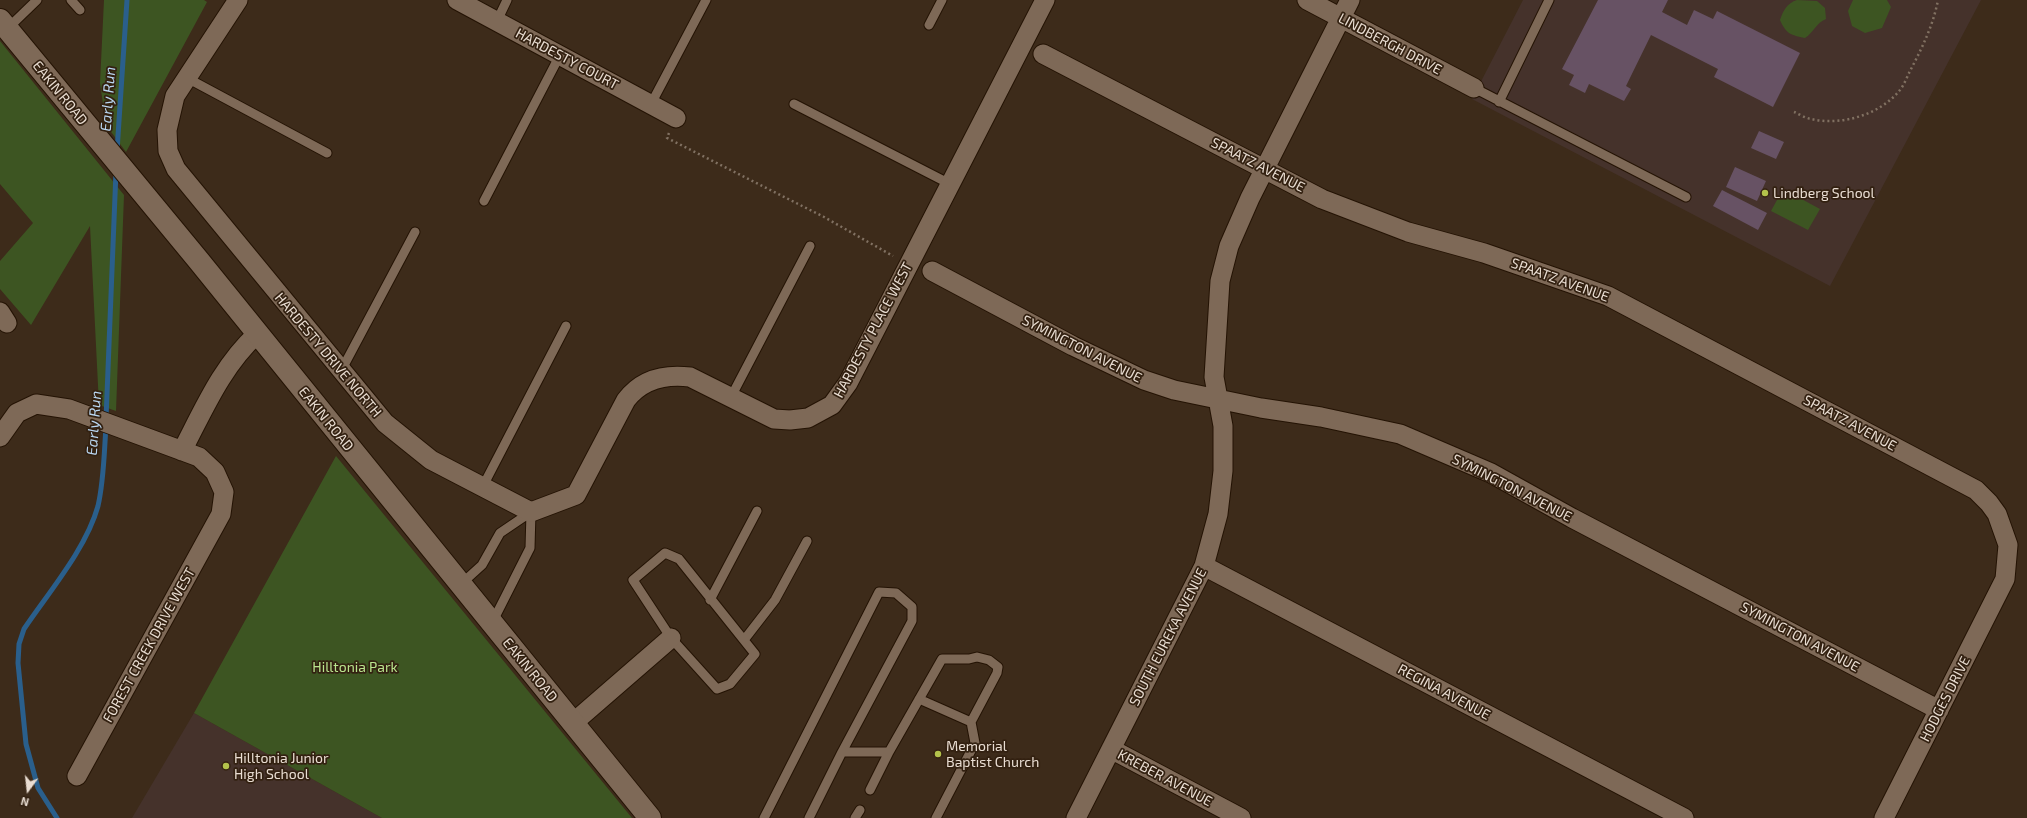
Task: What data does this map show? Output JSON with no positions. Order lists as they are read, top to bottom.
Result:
{
  "streets": {
    "street": [
      "LINDBERGH DRIVE",
      "HARDESTY COURT",
      "EAKIN ROAD",
      "SPAATZ AVENUE",
      "HARDESTY PLACE WEST",
      "SYMINGTON AVENUE",
      "HARDESTY DRIVE NORTH",
      "SOUTH EUREKA AVENUE",
      "FOREST CREEK DRIVE WEST",
      "REGINA AVENUE",
      "HODGES DRIVE",
      "KREBER AVENUE"
    ]
  },
  "crossings": [
    ["LINDBERGH DRIVE", "SOUTH EUREKA AVENUE"],
    ["EAKIN ROAD", "HARDESTY PLACE WEST"],
    ["SPAATZ AVENUE", "SOUTH EUREKA AVENUE"],
    ["SPAATZ AVENUE", "HODGES DRIVE"],
    ["HARDESTY PLACE WEST", "HARDESTY DRIVE NORTH"],
    ["SYMINGTON AVENUE", "SOUTH EUREKA AVENUE"],
    ["SYMINGTON AVENUE", "HODGES DRIVE"],
    ["SOUTH EUREKA AVENUE", "REGINA AVENUE"],
    ["SOUTH EUREKA AVENUE", "KREBER AVENUE"]
  ],
  "water": ["Early Run"],
  "parks": ["Hilltonia Park"],
  "places": ["Lindberg School", "Memorial Baptist Church", "Hilltonia Junior High School"],
  "north": "bottom"
}
